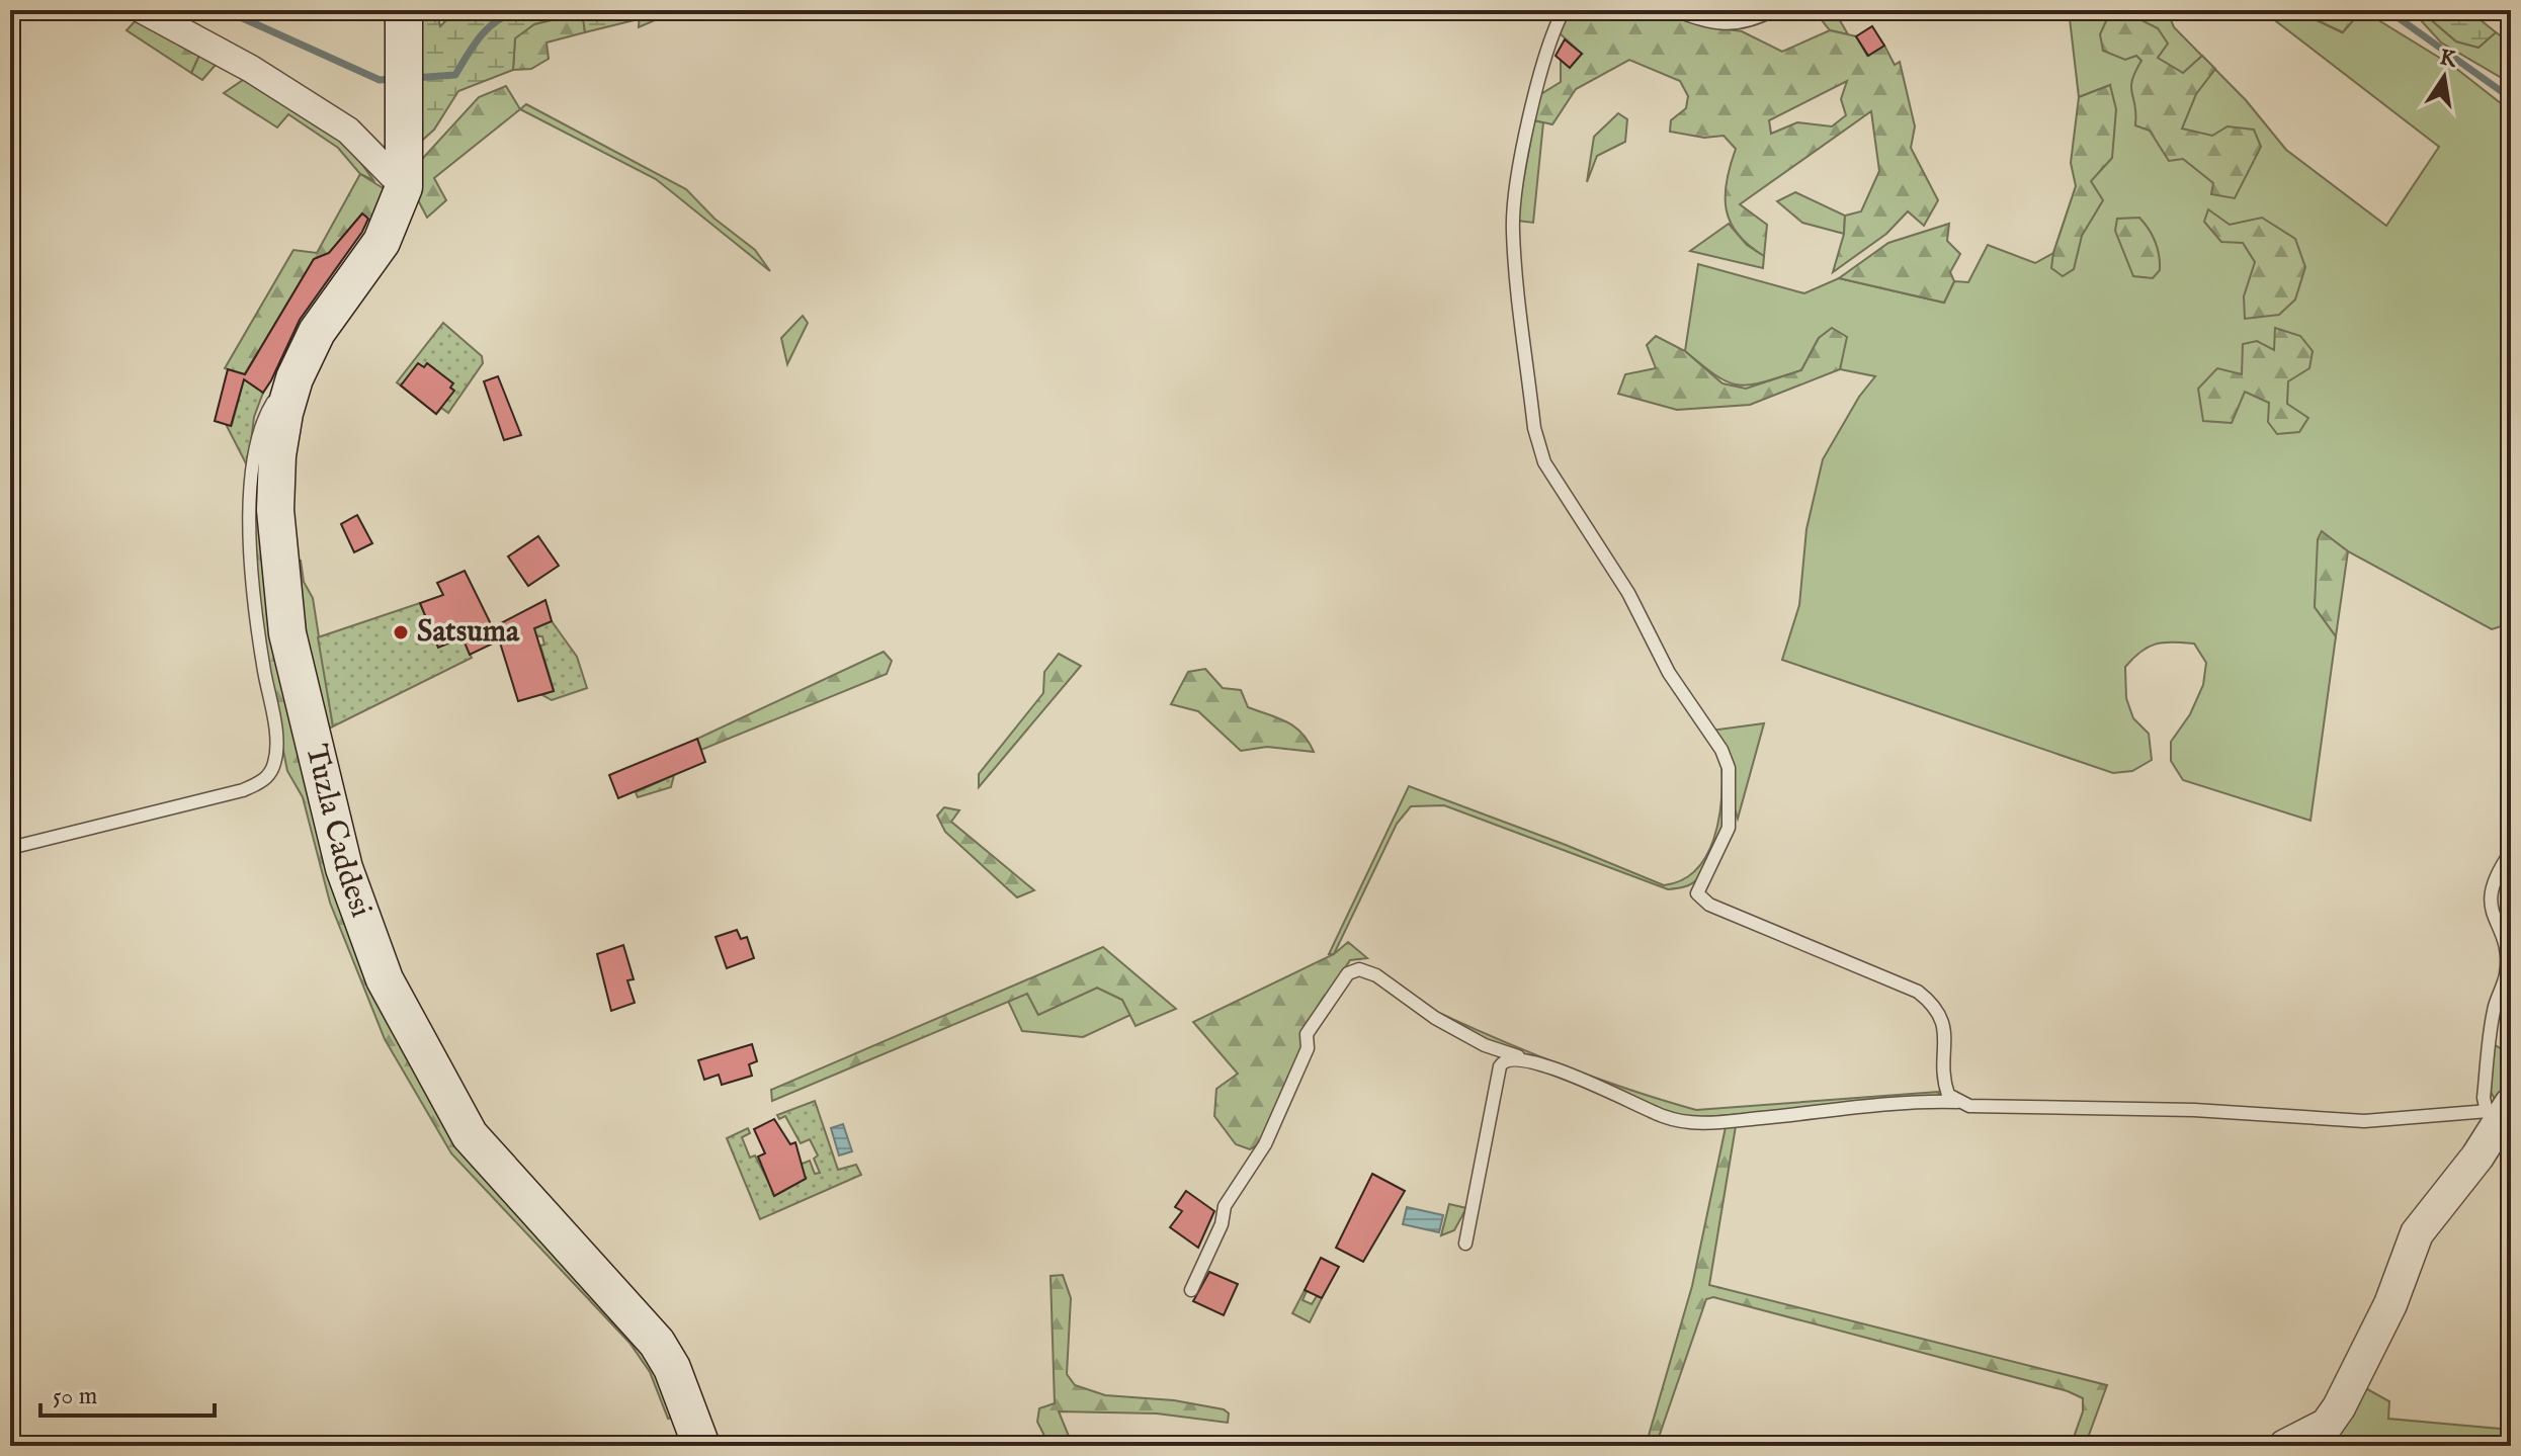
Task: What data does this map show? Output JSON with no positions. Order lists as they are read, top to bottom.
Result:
{
  "streets": {
    "main road": ["Tuzla Caddesi"]
  },
  "places": ["Satsuma"],
  "scale_bar": "50 m",
  "north": "top"
}
